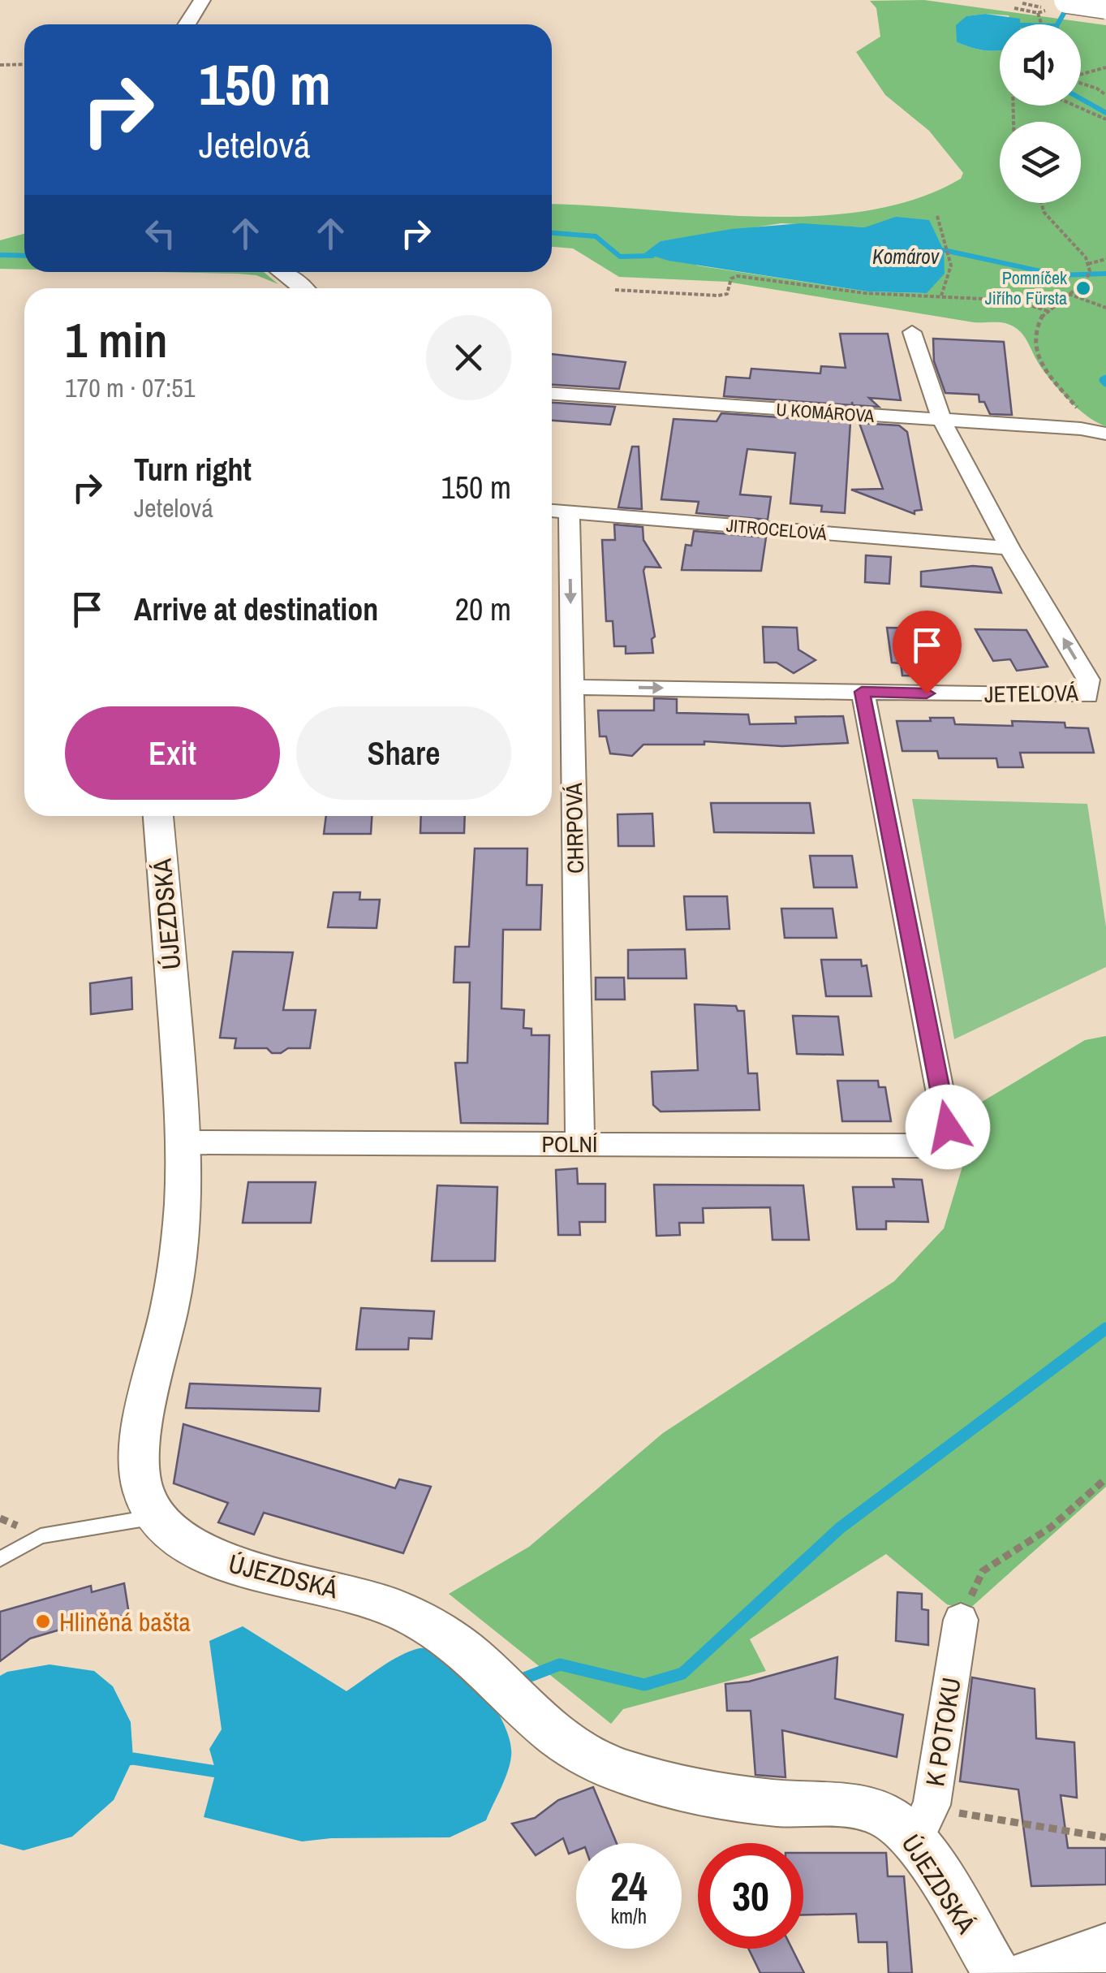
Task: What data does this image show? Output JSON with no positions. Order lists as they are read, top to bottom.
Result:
{
  "streets": {
    "street": [
      "U KOMÁROVA",
      "JITROCELOVÁ",
      "JETELOVÁ",
      "CHRPOVÁ",
      "ÚJEZDSKÁ",
      "POLNÍ",
      "K POTOKU"
    ]
  },
  "crossings": [
    ["U KOMÁROVA", "JETELOVÁ"],
    ["JITROCELOVÁ", "JETELOVÁ"],
    ["JITROCELOVÁ", "CHRPOVÁ"],
    ["JETELOVÁ", "CHRPOVÁ"],
    ["JETELOVÁ", "POLNÍ"],
    ["CHRPOVÁ", "POLNÍ"],
    ["ÚJEZDSKÁ", "POLNÍ"],
    ["ÚJEZDSKÁ", "K POTOKU"]
  ],
  "water": ["Komárov"],
  "places": ["Pomníček Jiřího Fürsta", "Hliněná bašta"],
  "page": {
    "turn": ["150 m", "Jetelová"],
    "heading": ["1 min", "170 m · 07:51"],
    "list": [
      {
        "name": "Turn right",
        "note": "Jetelová",
        "value": "150 m"
      },
      {
        "name": "Arrive at destination",
        "value": "20 m"
      }
    ],
    "buttons": ["Exit", "Share"],
    "speed": "24 km/h",
    "limit": "30"
  }
}
